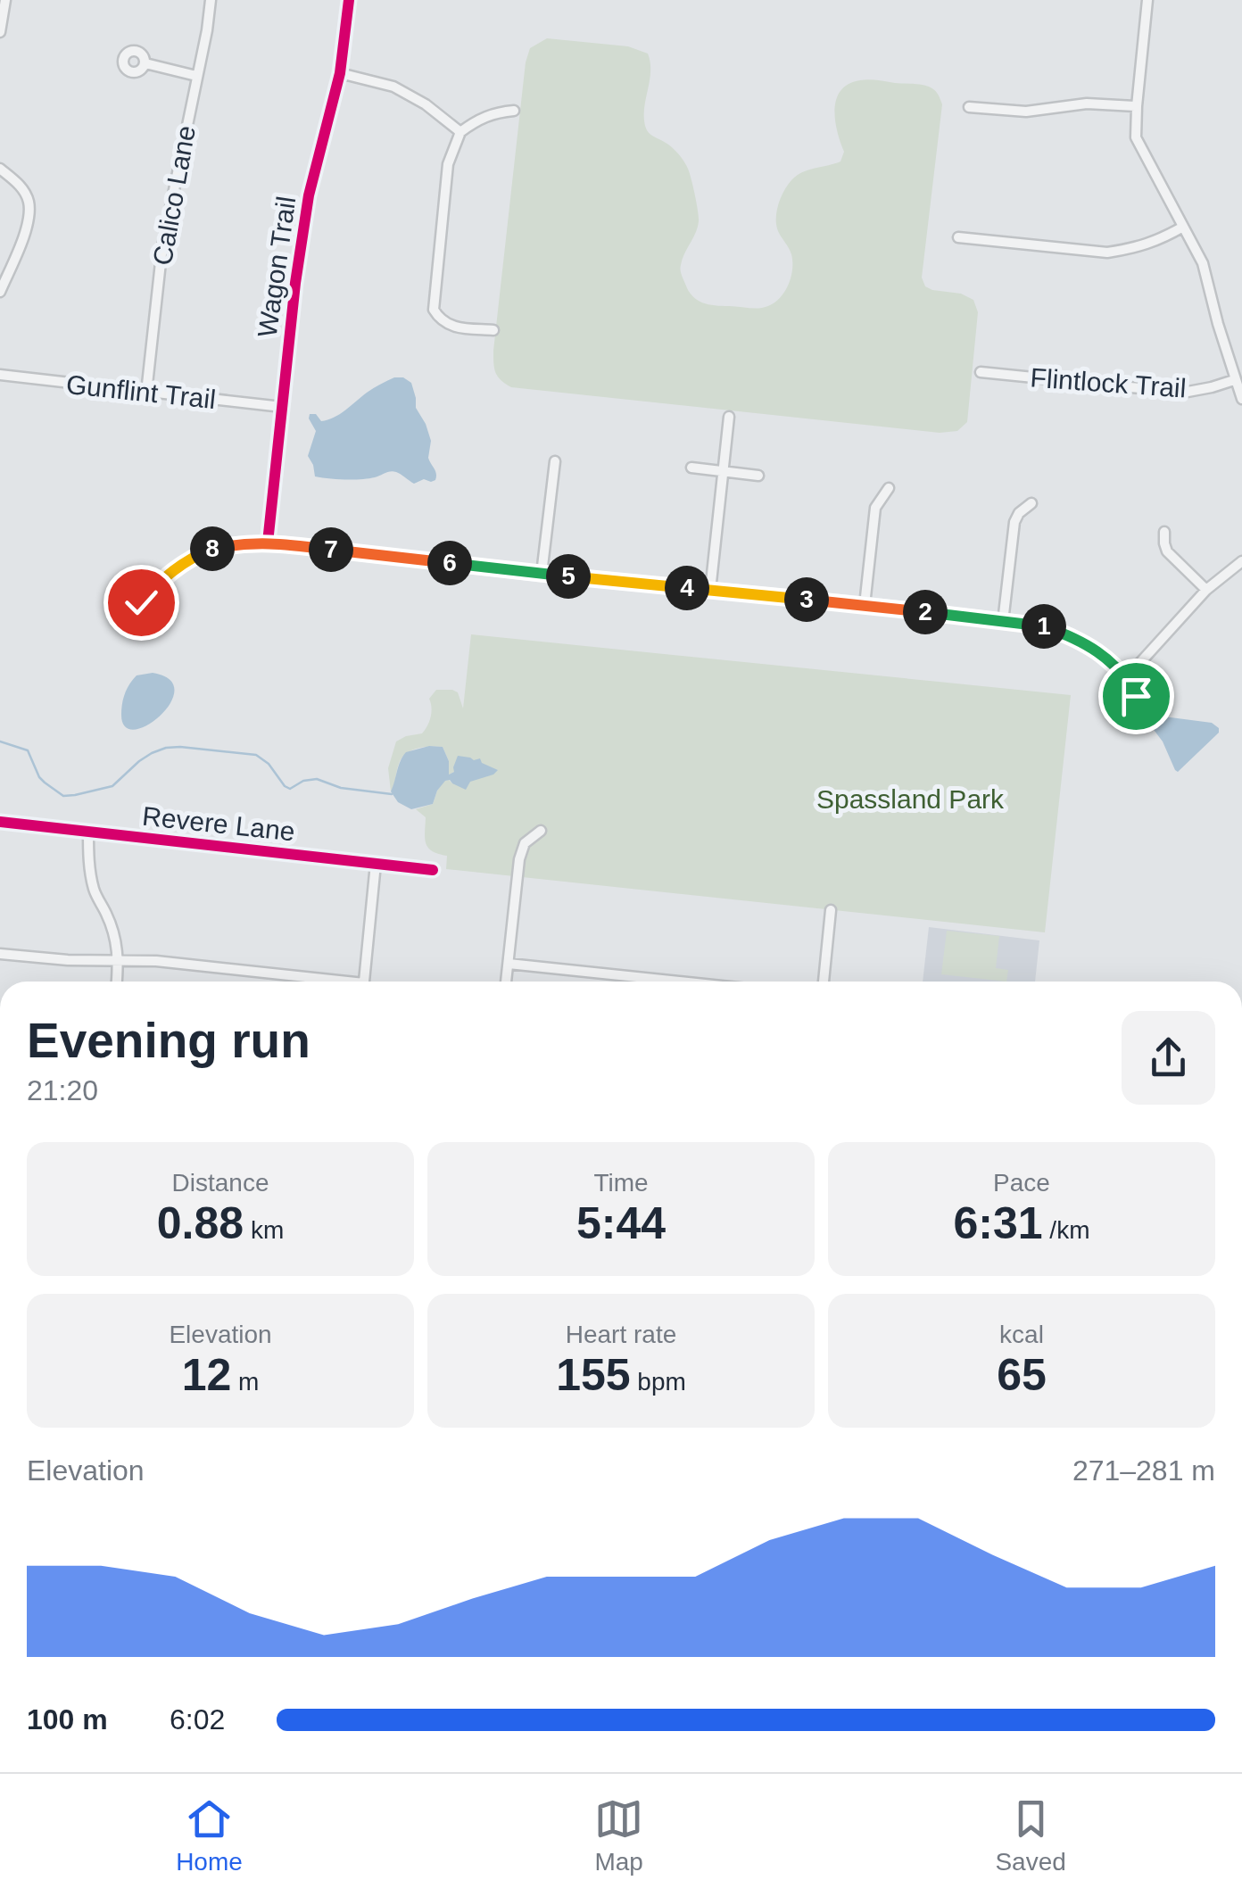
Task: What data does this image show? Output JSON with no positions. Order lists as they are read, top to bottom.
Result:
{
  "streets": {
    "street": [
      "Calico Lane",
      "Wagon Trail",
      "Flintlock Trail",
      "Gunflint Trail",
      "Revere Lane"
    ]
  },
  "crossings": [
    ["Calico Lane", "Gunflint Trail"],
    ["Wagon Trail", "Gunflint Trail"]
  ],
  "parks": ["Spassland Park"],
  "page": {
    "pins": [
      "8",
      "7",
      "6",
      "5",
      "4",
      "3",
      "2",
      "1"
    ],
    "heading": ["Evening run", "21:20"],
    "stats": [
      ["Distance", "0.88 km"],
      ["Time", "5:44"],
      ["Pace", "6:31 /km"],
      ["Elevation", "12 m"],
      ["Heart rate", "155 bpm"],
      ["kcal", "65"]
    ],
    "chart": ["Elevation", "271–281 m"],
    "list": [
      {
        "name": "100 m",
        "note": "6:02"
      }
    ],
    "tabs": ["Home", "Map", "Saved"]
  }
}
